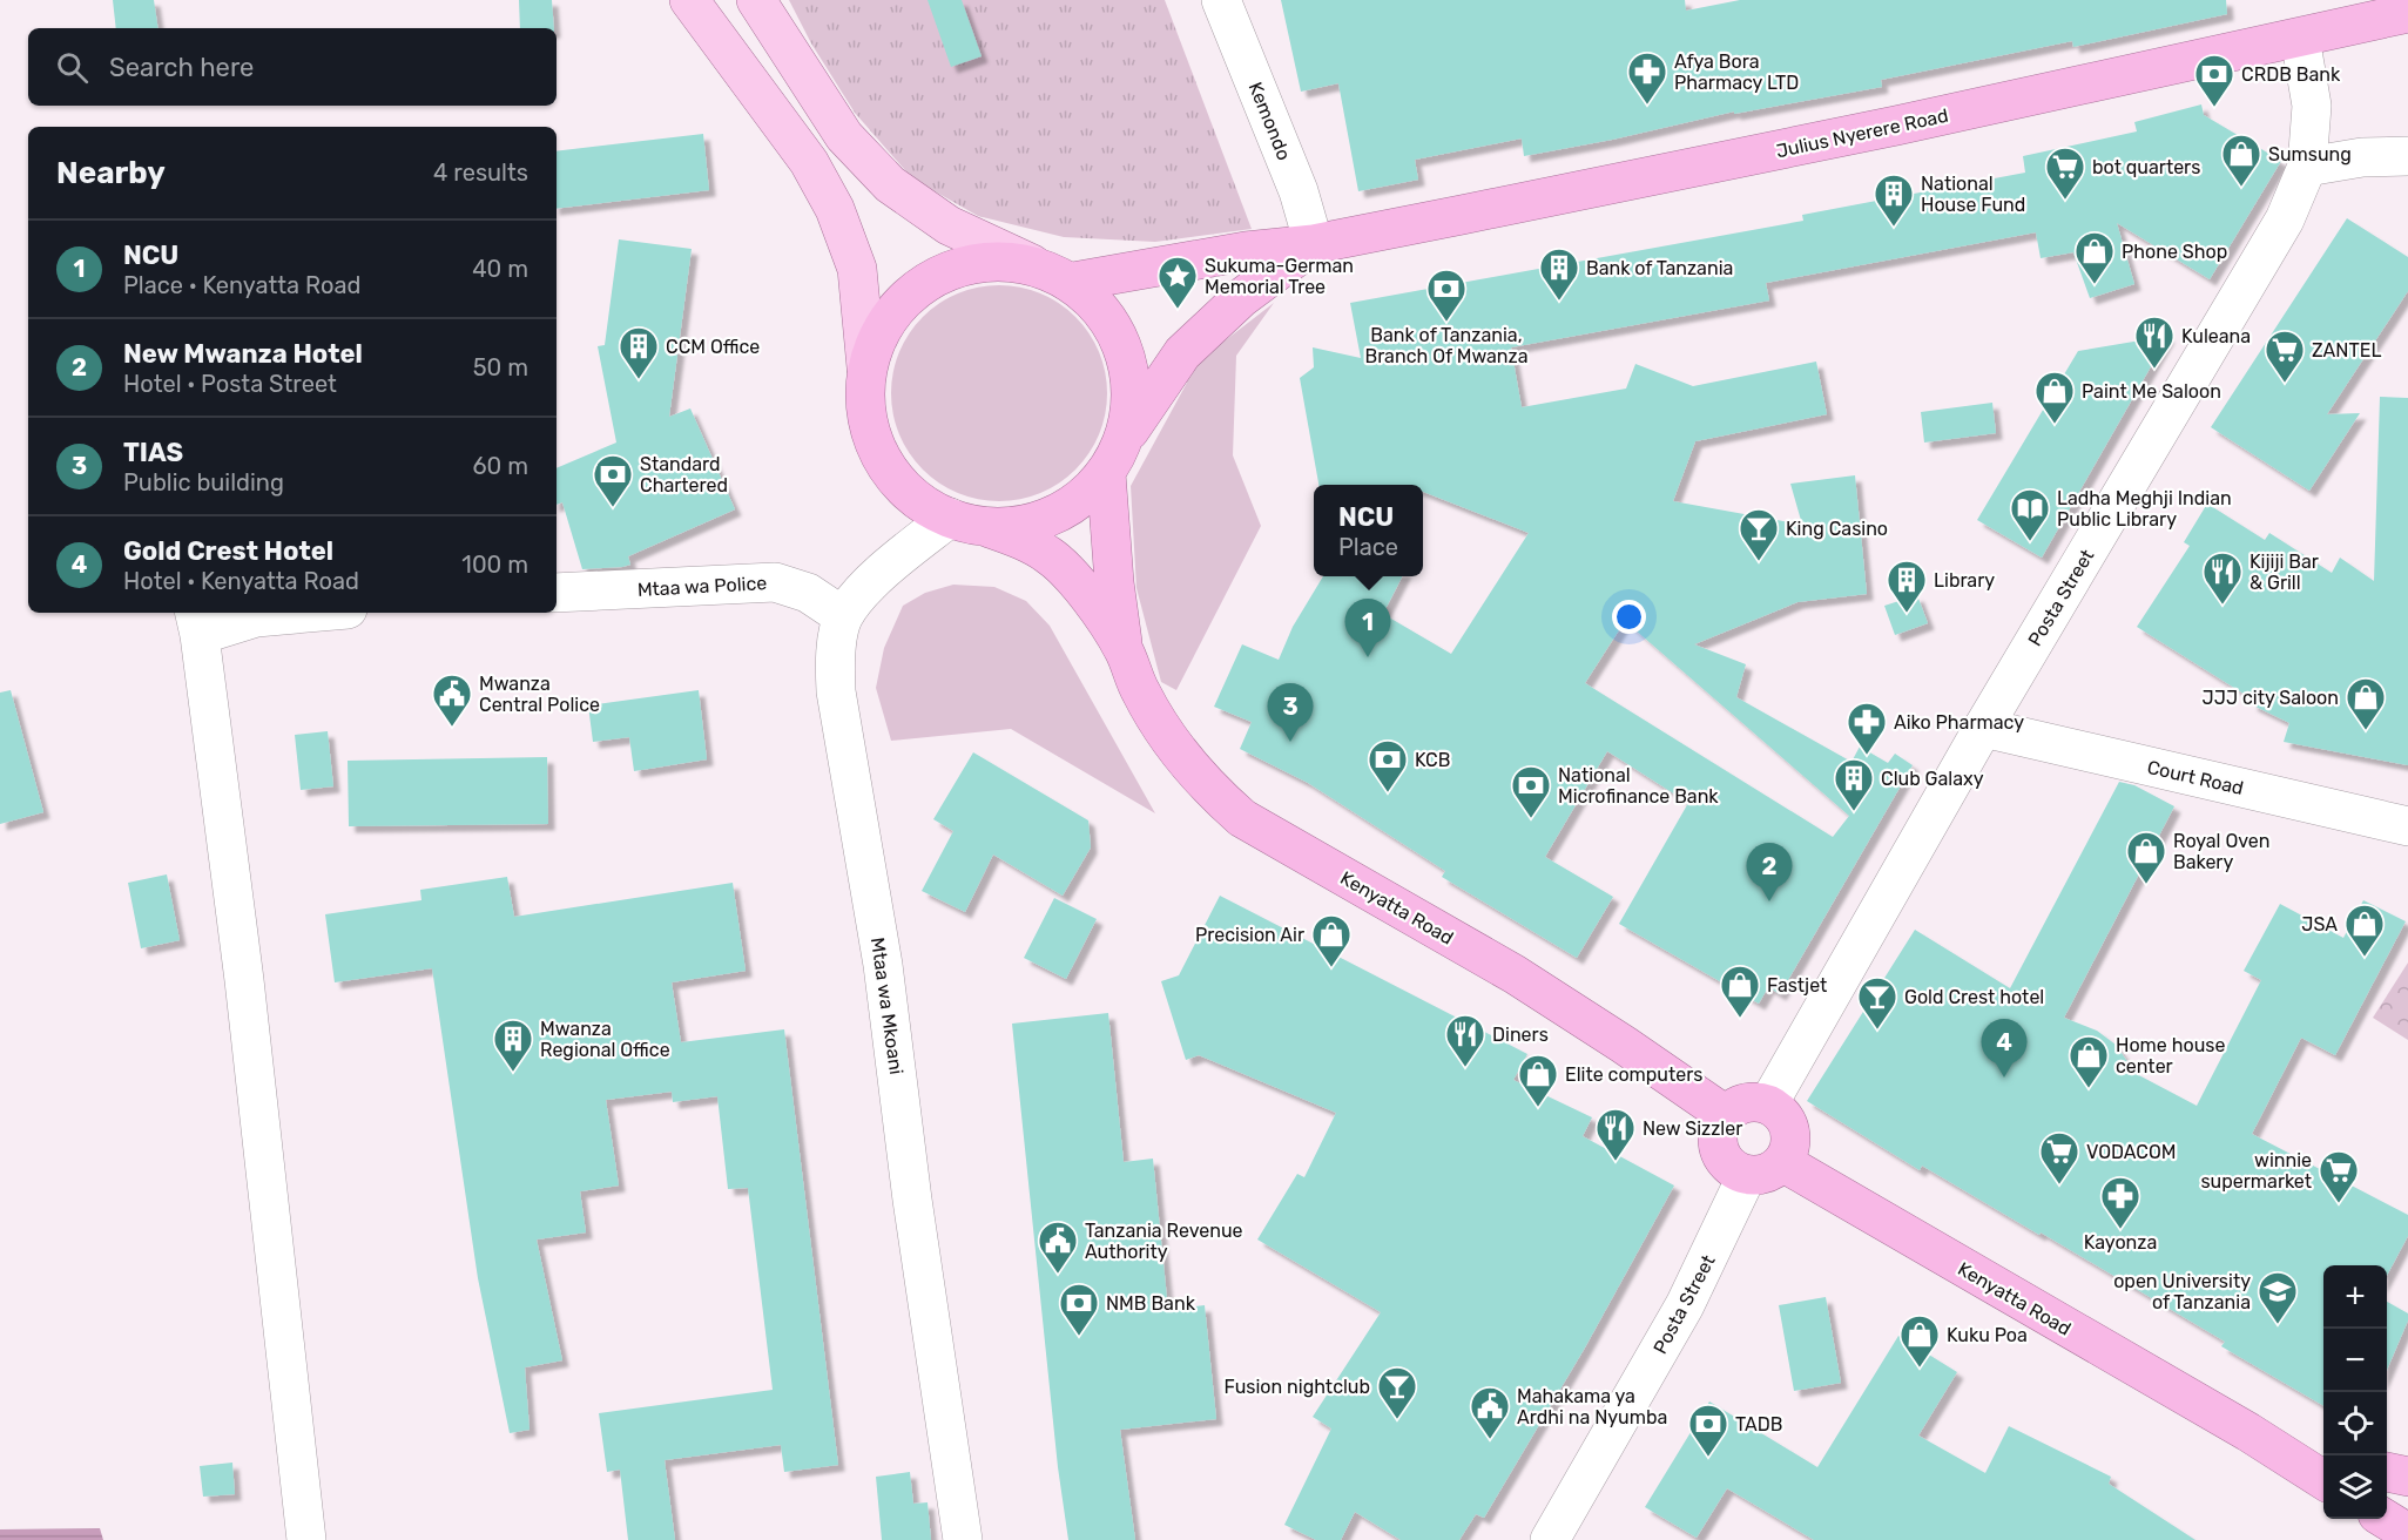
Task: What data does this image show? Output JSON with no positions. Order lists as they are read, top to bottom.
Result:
{
  "streets": {
    "highway": ["Julius Nyerere Road", "Kenyatta Road"],
    "street": [
      "Kemondo",
      "Mtaa wa Police",
      "Posta Street",
      "Court Road",
      "Mtaa wa Mkoani"
    ]
  },
  "crossings": [
    ["Kemondo", "Julius Nyerere Road"],
    ["Julius Nyerere Road", "Posta Street"],
    ["Mtaa wa Police", "Mtaa wa Mkoani"],
    ["Posta Street", "Court Road"],
    ["Posta Street", "Kenyatta Road"]
  ],
  "places": {
    "pharmacy": ["Afya Bora Pharmacy LTD", "Aiko Pharmacy", "Kayonza"],
    "bank": [
      "CRDB Bank",
      "Bank of Tanzania, Branch Of Mwanza",
      "Standard Chartered",
      "KCB",
      "National Microfinance Bank",
      "NMB Bank",
      "TADB"
    ],
    "shop": [
      "Sumsung",
      "Phone Shop",
      "Paint Me Saloon",
      "JJJ city Saloon",
      "Royal Oven Bakery",
      "JSA",
      "Precision Air",
      "Fastjet",
      "Home house center",
      "Elite computers",
      "Kuku Poa"
    ],
    "supermarket": [
      "bot quarters",
      "ZANTEL",
      "VODACOM",
      "winnie supermarket"
    ],
    "building": [
      "National House Fund",
      "Bank of Tanzania",
      "CCM Office",
      "Library",
      "Club Galaxy",
      "Mwanza Regional Office"
    ],
    "place": ["Sukuma-German Memorial Tree"],
    "restaurant": [
      "Kuleana",
      "Kijiji Bar & Grill",
      "Diners",
      "New Sizzler"
    ],
    "library": ["Ladha Meghji Indian Public Library"],
    "bar": ["King Casino", "Gold Crest hotel", "Fusion nightclub"],
    "public building": ["Mwanza Central Police", "Tanzania Revenue Authority", "Mahakama ya Ardhi na Nyumba"],
    "school or university": ["open University of Tanzania"]
  },
  "page": {
    "search": "Search here",
    "heading": ["Nearby", "4 results"],
    "list": [
      {
        "mark": "1",
        "name": "NCU",
        "note": "Place · Kenyatta Road",
        "value": "40 m"
      },
      {
        "mark": "2",
        "name": "New Mwanza Hotel",
        "note": "Hotel · Posta Street",
        "value": "50 m"
      },
      {
        "mark": "3",
        "name": "TIAS",
        "note": "Public building",
        "value": "60 m"
      },
      {
        "mark": "4",
        "name": "Gold Crest Hotel",
        "note": "Hotel · Kenyatta Road",
        "value": "100 m"
      }
    ],
    "popup": ["NCU", "Place"],
    "pins": [
      "1",
      "3",
      "2",
      "4"
    ],
    "map_buttons": ["+", "−"]
  }
}
